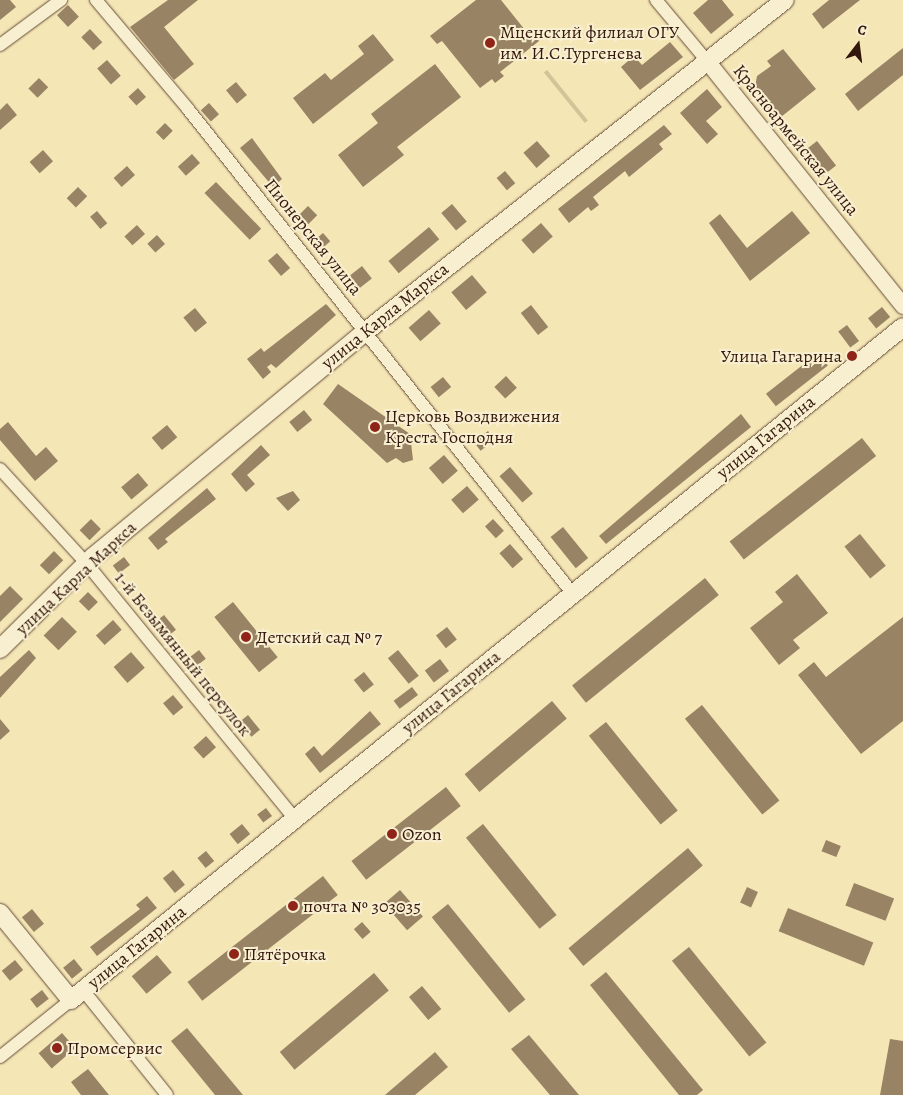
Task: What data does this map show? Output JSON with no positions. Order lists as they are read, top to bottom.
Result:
{
  "streets": {
    "main road": ["улица Карла Маркса", "улица Гагарина"],
    "street": ["Красноармейская улица", "Пионерская улица", "1-й Безымянный переулок"]
  },
  "crossings": [
    ["Красноармейская улица", "улица Карла Маркса"],
    ["Пионерская улица", "улица Карла Маркса"],
    ["Пионерская улица", "улица Гагарина"],
    ["улица Карла Маркса", "1-й Безымянный переулок"],
    ["улица Гагарина", "1-й Безымянный переулок"]
  ],
  "places": [
    "Мценский филиал ОГУ им. И.С.Тургенева",
    "Улица Гагарина",
    "Церковь Воздвижения Креста Господня",
    "Детский сад № 7",
    "Ozon",
    "почта № 303035",
    "Пятёрочка",
    "Промсервис"
  ],
  "north": "top"
}
